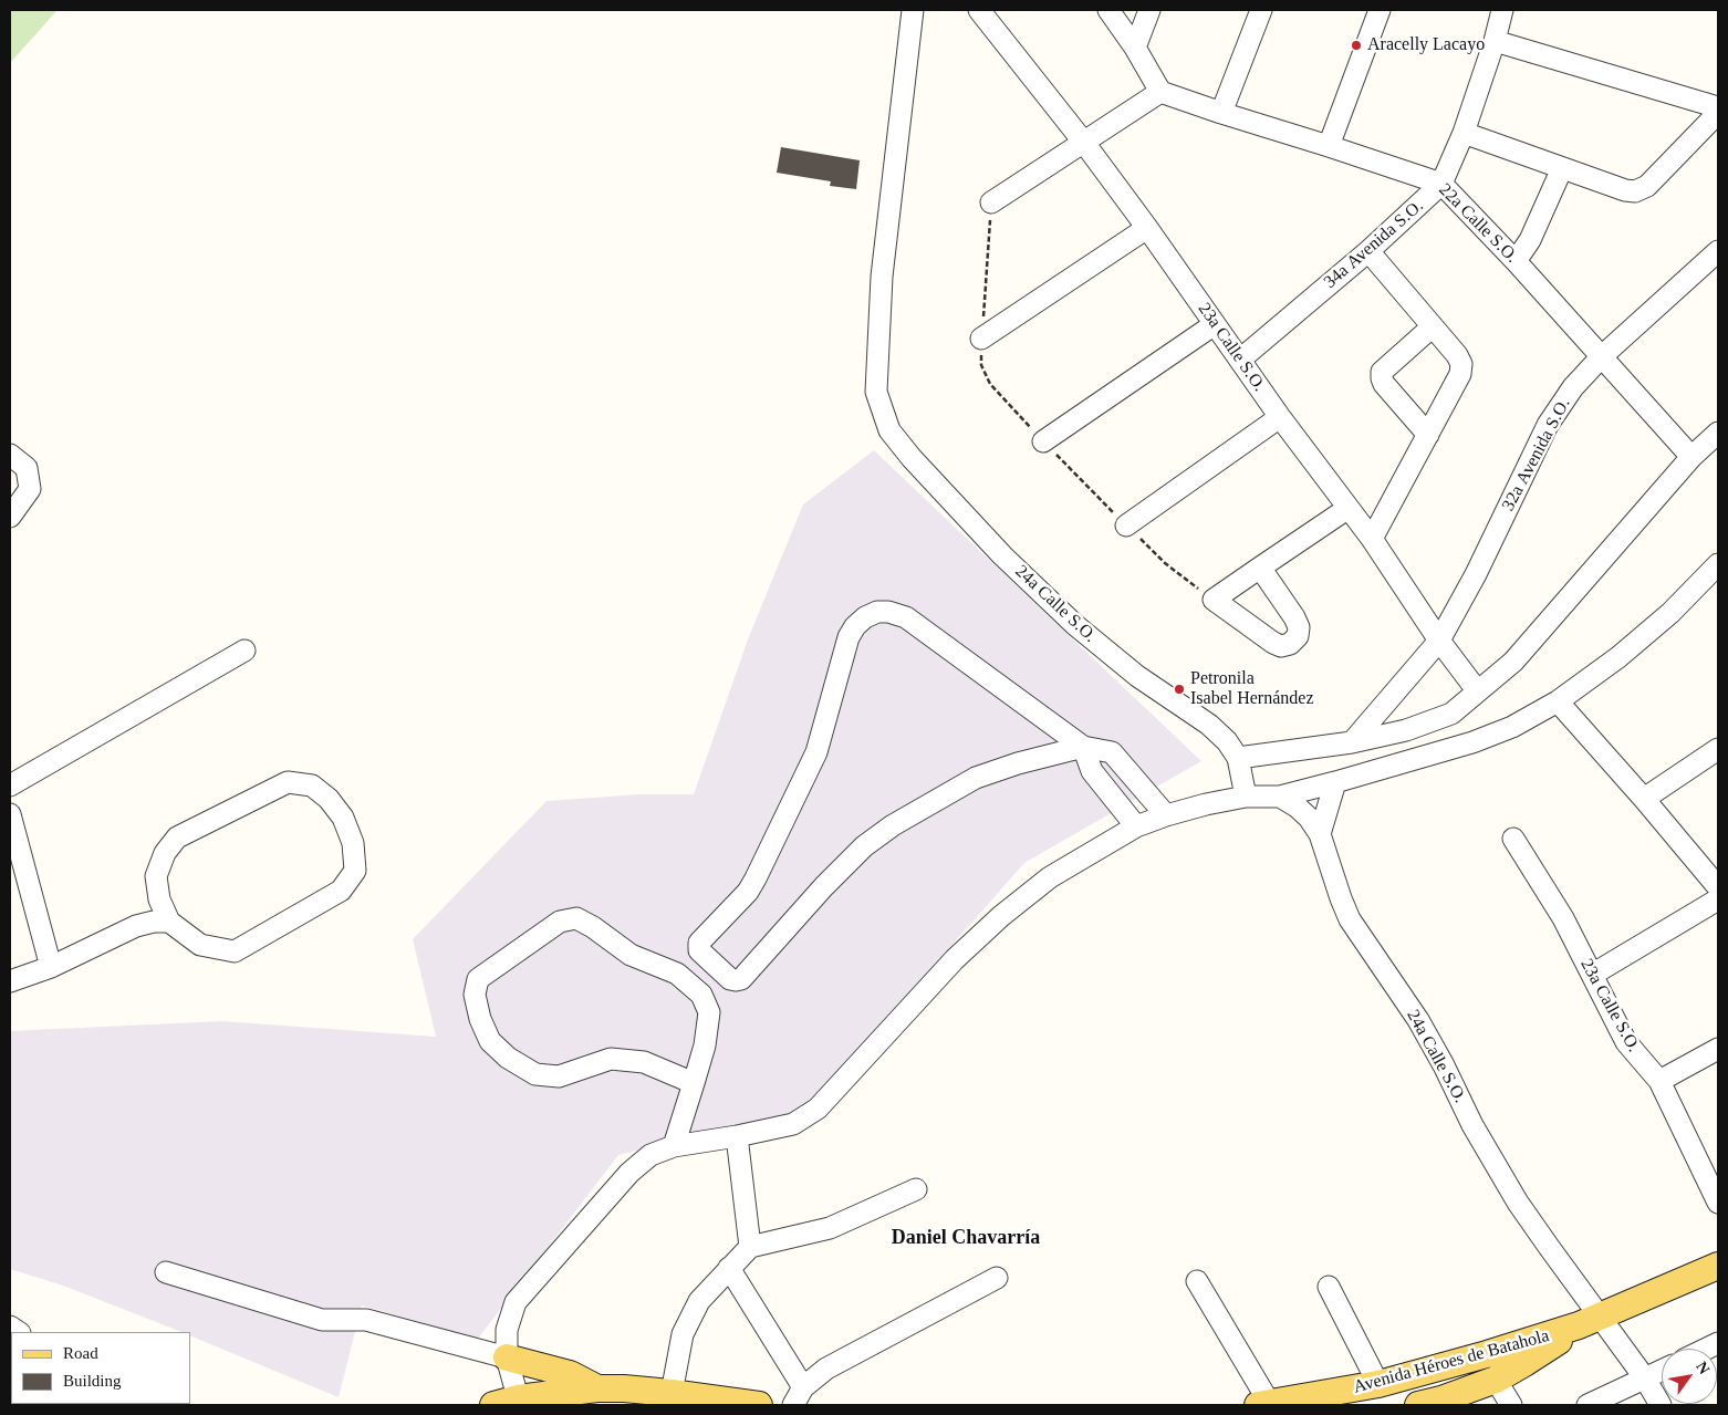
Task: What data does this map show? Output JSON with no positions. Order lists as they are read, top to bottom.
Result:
{
  "streets": {
    "main road": ["Avenida Héroes de Batahola"],
    "street": [
      "22a Calle S.O.",
      "34a Avenida S.O.",
      "23a Calle S.O.",
      "32a Avenida S.O.",
      "24a Calle S.O."
    ]
  },
  "crossings": [
    ["22a Calle S.O.", "34a Avenida S.O."],
    ["22a Calle S.O.", "32a Avenida S.O."],
    ["34a Avenida S.O.", "23a Calle S.O."],
    ["23a Calle S.O.", "32a Avenida S.O."],
    ["24a Calle S.O.", "Avenida Héroes de Batahola"]
  ],
  "districts": ["Daniel Chavarría"],
  "places": ["Aracelly Lacayo", "Petronila Isabel Hernández"],
  "legend": ["Road", "Building"],
  "north": "top right"
}
